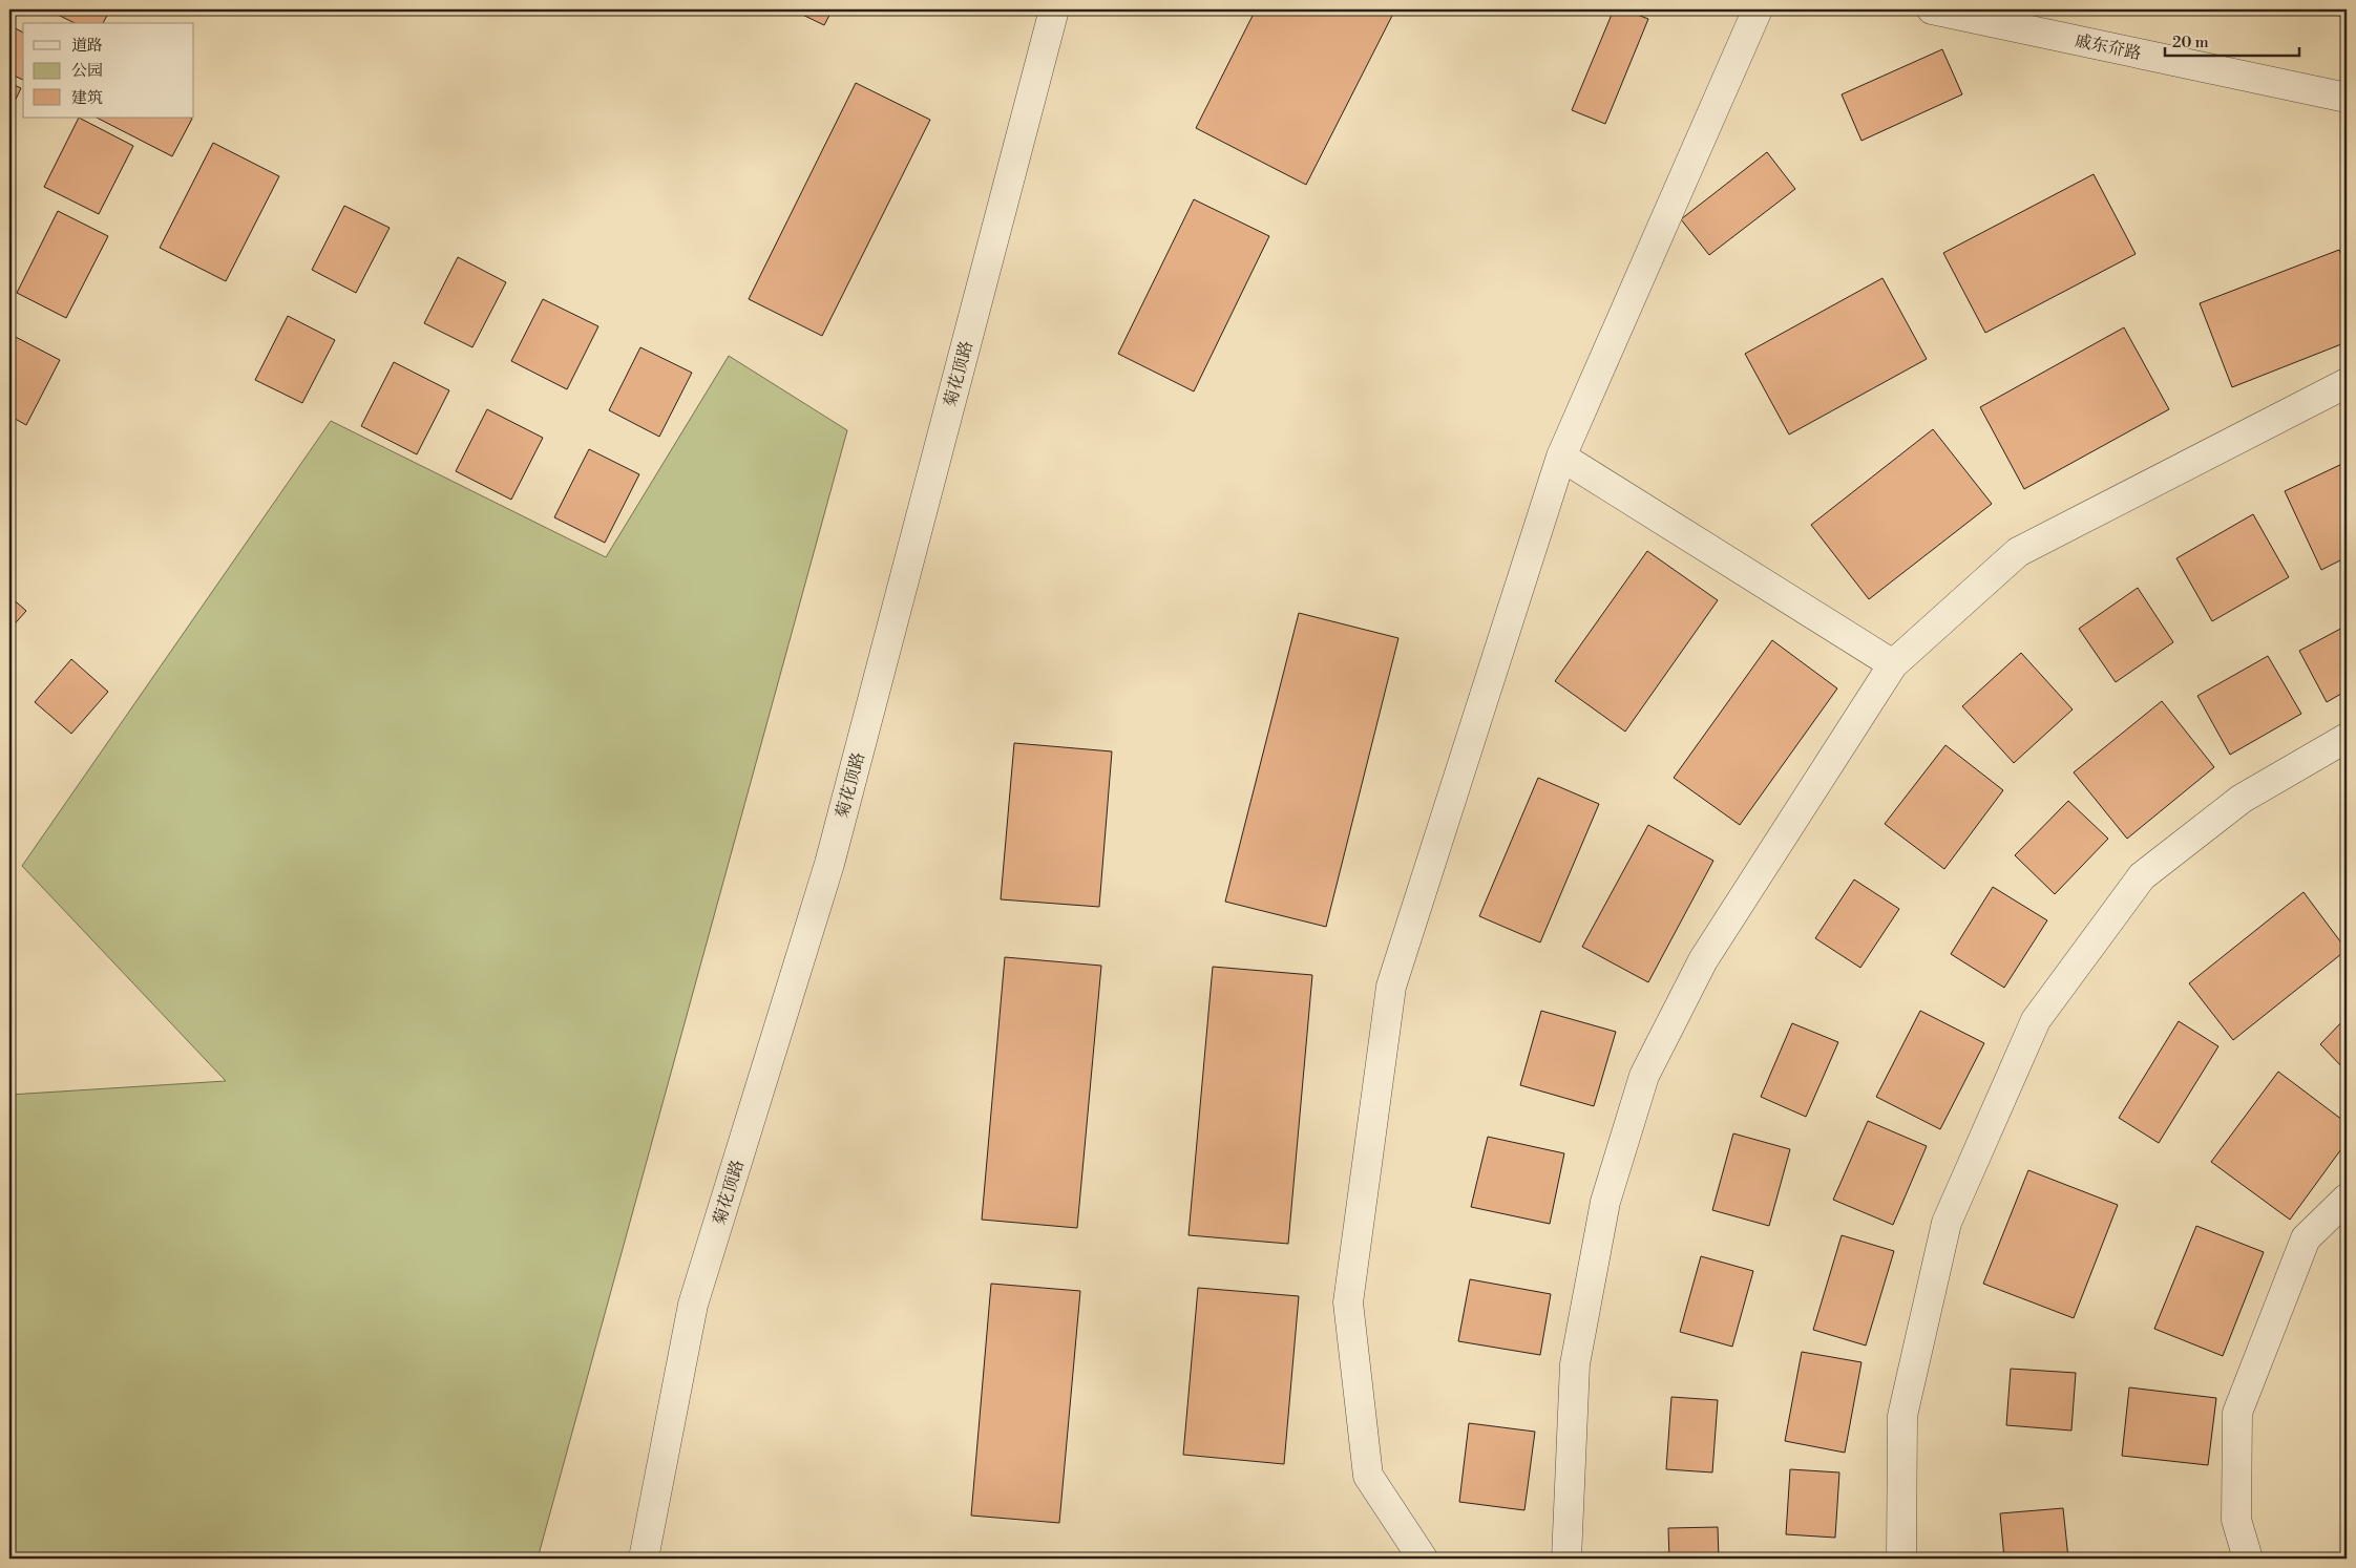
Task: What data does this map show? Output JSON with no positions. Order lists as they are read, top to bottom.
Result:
{
  "streets": {
    "street": ["戚东夼路", "菊花顶路"]
  },
  "legend": ["道路", "公园", "建筑"],
  "scale_bar": "20 m"
}
